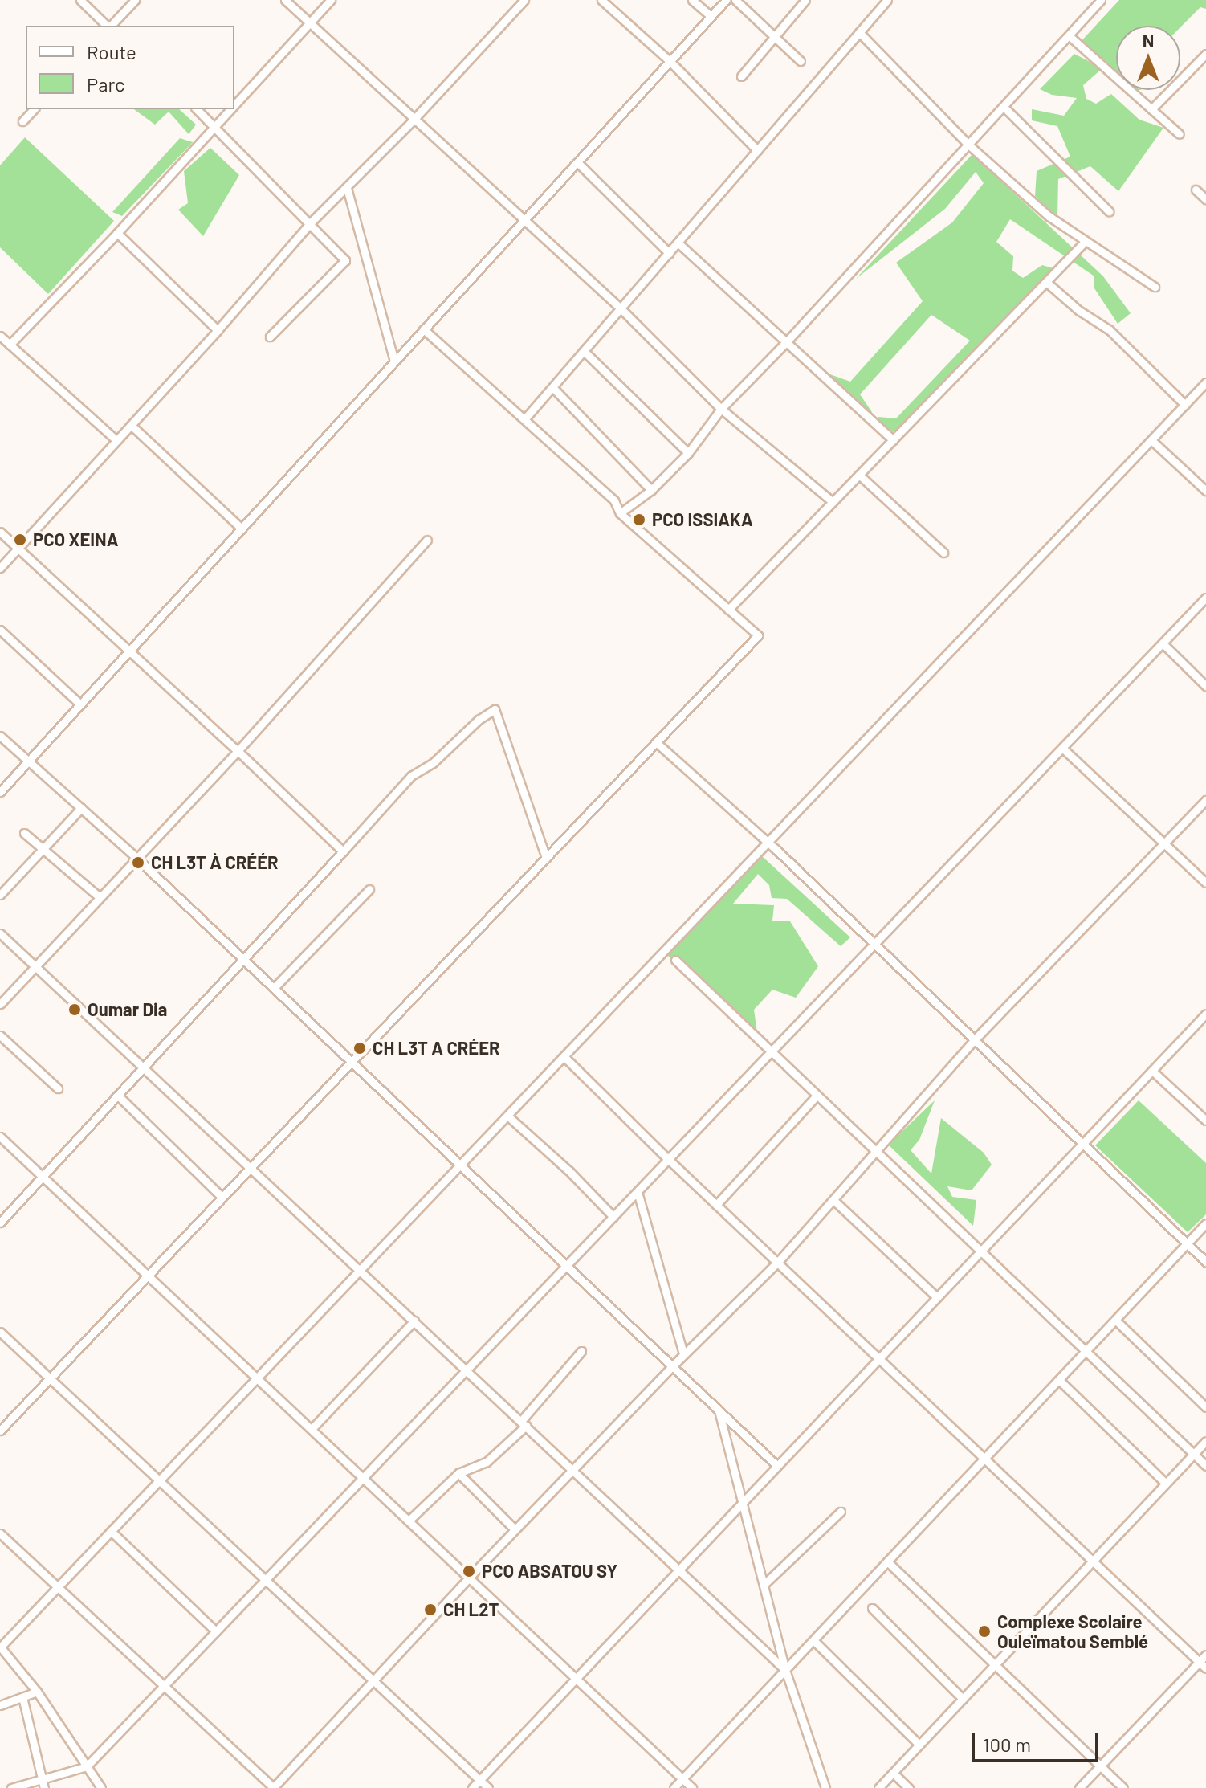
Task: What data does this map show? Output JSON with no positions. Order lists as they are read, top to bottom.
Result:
{
  "places": [
    "PCO ISSIAKA",
    "PCO XEINA",
    "CH L3T À CRÉÉR",
    "Oumar Dia",
    "CH L3T A CRÉER",
    "PCO ABSATOU SY",
    "CH L2T",
    "Complexe Scolaire Ouleïmatou Semblé"
  ],
  "legend": ["Route", "Parc"],
  "scale_bar": "100 m",
  "north": "top"
}
